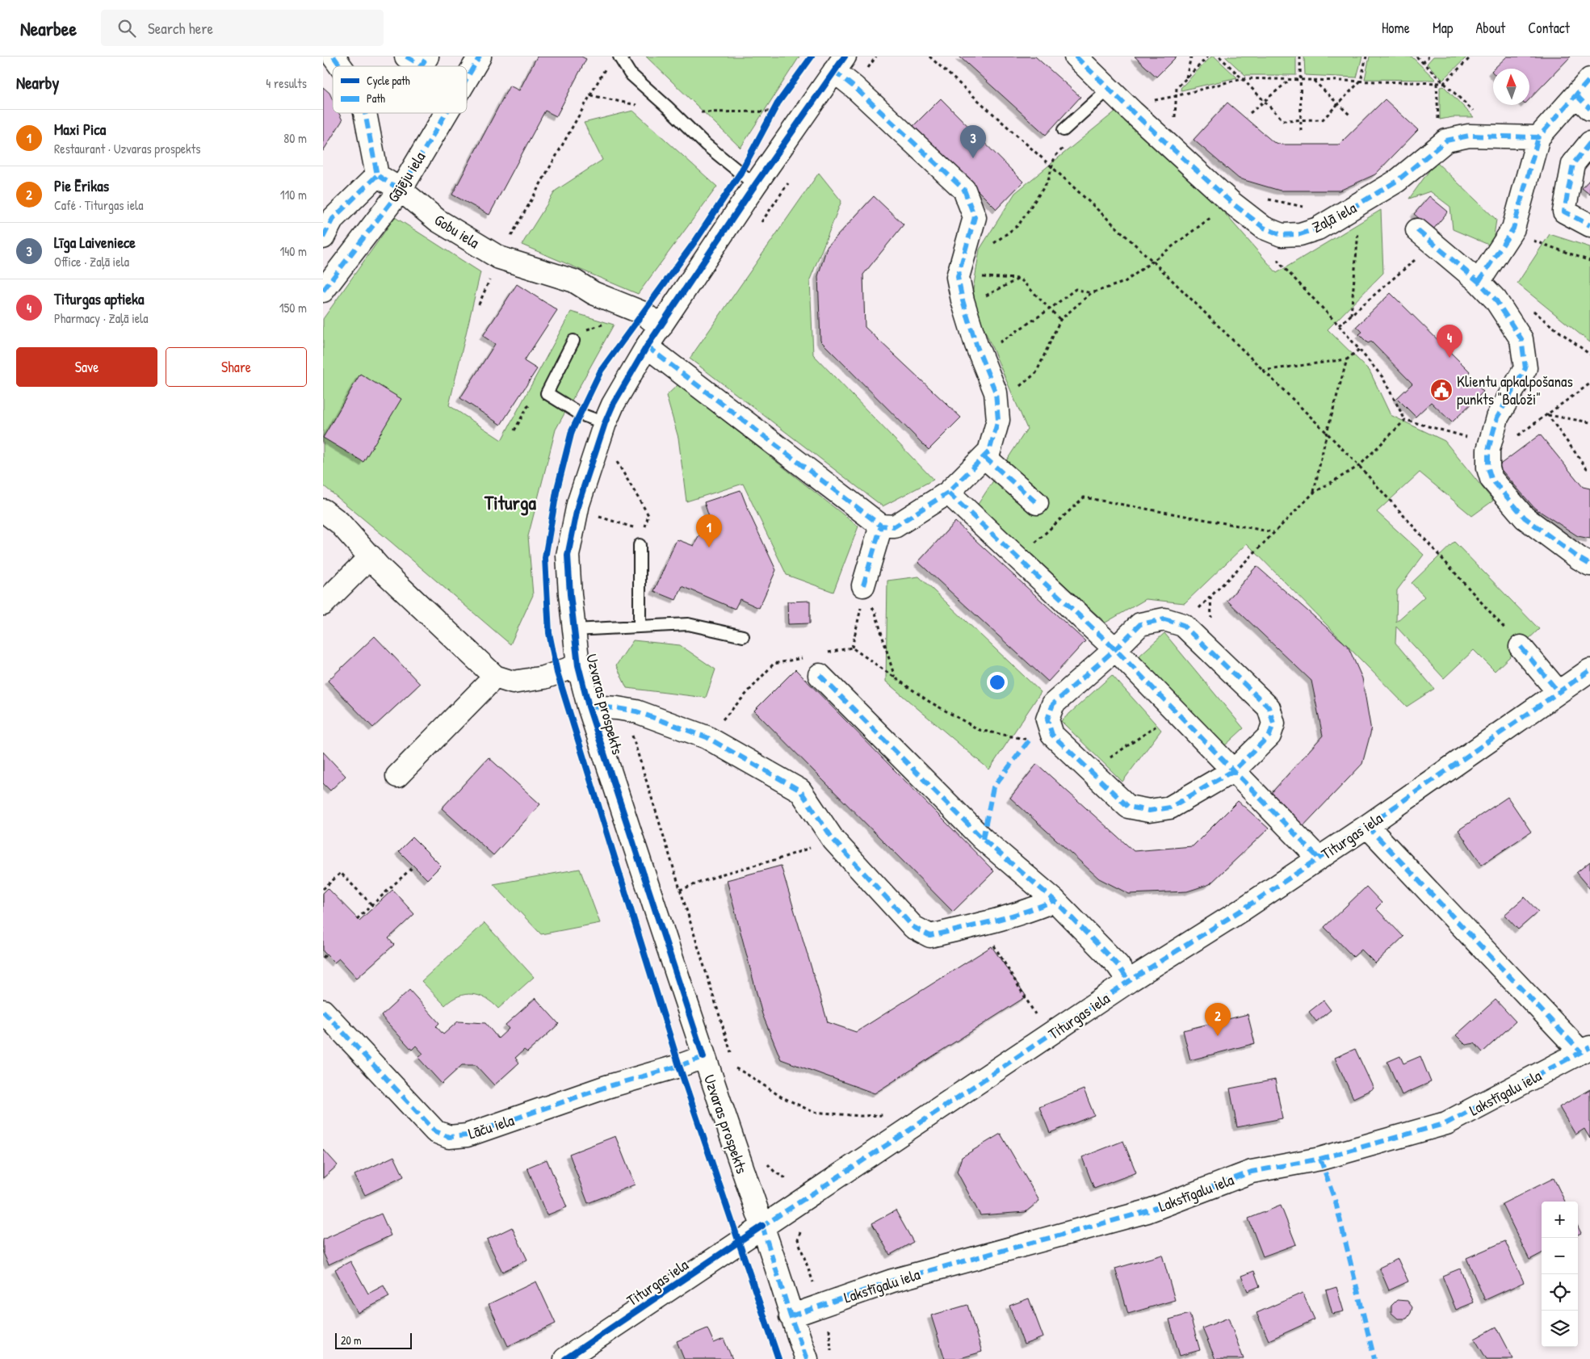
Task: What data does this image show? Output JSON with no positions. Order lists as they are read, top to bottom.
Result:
{
  "streets": {
    "street": [
      "Gājēju iela",
      "Zaļā iela",
      "Gobu iela",
      "Uzvaras prospekts",
      "Titurgas iela",
      "Lakstīgalu iela",
      "Lāču iela"
    ]
  },
  "crossings": [
    ["Gājēju iela", "Gobu iela"],
    ["Gobu iela", "Uzvaras prospekts"],
    ["Uzvaras prospekts", "Titurgas iela"],
    ["Uzvaras prospekts", "Lakstīgalu iela"],
    ["Uzvaras prospekts", "Lāču iela"]
  ],
  "districts": ["Titurga"],
  "places": {
    "public building": ["Klientu apkalpošanas punkts \"Baloži\""]
  },
  "legend": ["Cycle path", "Path"],
  "scale_bar": "20 m",
  "north": "top",
  "page": {
    "header": "Nearbee",
    "search": "Search here",
    "nav": [
      "Home",
      "Map",
      "About",
      "Contact"
    ],
    "heading": ["Nearby", "4 results"],
    "list": [
      {
        "mark": "1",
        "name": "Maxi Pica",
        "note": "Restaurant · Uzvaras prospekts",
        "value": "80 m"
      },
      {
        "mark": "2",
        "name": "Pie Ērikas",
        "note": "Café · Titurgas iela",
        "value": "110 m"
      },
      {
        "mark": "3",
        "name": "Līga Laiveniece",
        "note": "Office · Zaļā iela",
        "value": "140 m"
      },
      {
        "mark": "4",
        "name": "Titurgas aptieka",
        "note": "Pharmacy · Zaļā iela",
        "value": "150 m"
      }
    ],
    "pins": [
      "3",
      "4",
      "1",
      "2"
    ],
    "buttons": ["Save", "Share"],
    "map_buttons": ["+", "−"],
    "scale": "20 m"
  }
}
